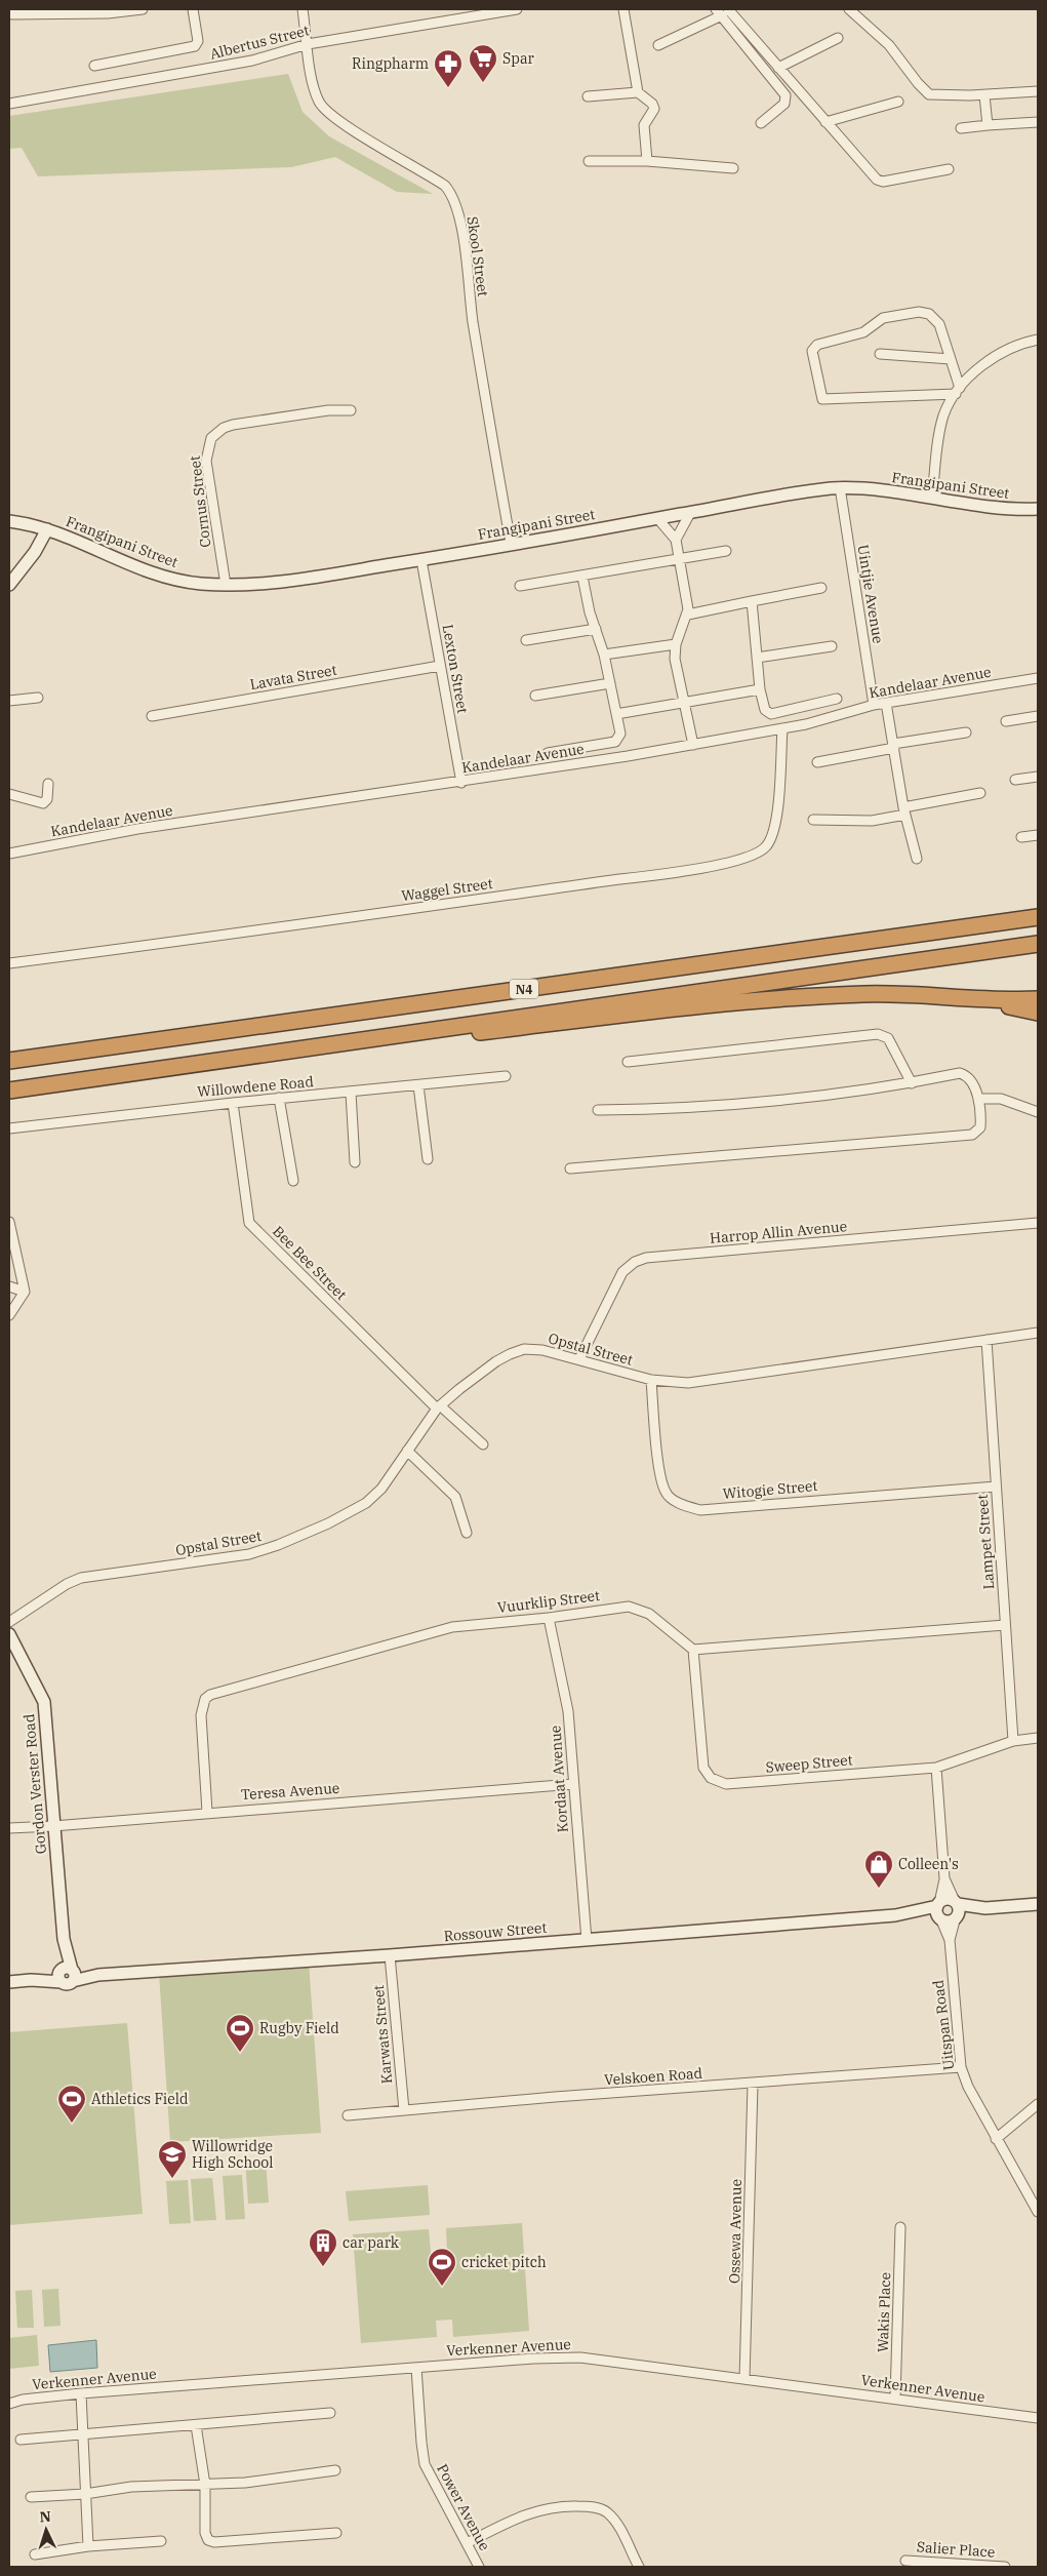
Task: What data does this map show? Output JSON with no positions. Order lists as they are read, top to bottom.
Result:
{
  "streets": {
    "highway": ["N4"],
    "street": [
      "Albertus Street",
      "Skool Street",
      "Frangipani Street",
      "Cornus Street",
      "Uintjie Avenue",
      "Lexton Street",
      "Lavata Street",
      "Kandelaar Avenue",
      "Waggel Street",
      "Willowdene Road",
      "Harrop Allin Avenue",
      "Bee Bee Street",
      "Opstal Street",
      "Witogie Street",
      "Lampet Street",
      "Vuurklip Street",
      "Sweep Street",
      "Kordaat Avenue",
      "Gordon Verster Road",
      "Teresa Avenue",
      "Rossouw Street",
      "Uitspan Road",
      "Karwats Street",
      "Velskoen Road",
      "Ossewa Avenue",
      "Wakis Place",
      "Verkenner Avenue",
      "Power Avenue",
      "Salier Place"
    ]
  },
  "crossings": [
    ["Albertus Street", "Skool Street"],
    ["Skool Street", "Frangipani Street"],
    ["Frangipani Street", "Cornus Street"],
    ["Frangipani Street", "Uintjie Avenue"],
    ["Frangipani Street", "Lexton Street"],
    ["Uintjie Avenue", "Kandelaar Avenue"],
    ["Lexton Street", "Lavata Street"],
    ["Lexton Street", "Kandelaar Avenue"],
    ["Kandelaar Avenue", "Waggel Street"],
    ["Willowdene Road", "Bee Bee Street"],
    ["Harrop Allin Avenue", "Opstal Street"],
    ["Bee Bee Street", "Opstal Street"],
    ["Opstal Street", "Witogie Street"],
    ["Opstal Street", "Lampet Street"],
    ["Witogie Street", "Lampet Street"],
    ["Lampet Street", "Sweep Street"],
    ["Vuurklip Street", "Sweep Street"],
    ["Vuurklip Street", "Kordaat Avenue"],
    ["Vuurklip Street", "Teresa Avenue"],
    ["Kordaat Avenue", "Teresa Avenue"],
    ["Kordaat Avenue", "Rossouw Street"],
    ["Gordon Verster Road", "Teresa Avenue"],
    ["Gordon Verster Road", "Rossouw Street"],
    ["Rossouw Street", "Uitspan Road"],
    ["Rossouw Street", "Karwats Street"],
    ["Uitspan Road", "Velskoen Road"],
    ["Karwats Street", "Velskoen Road"],
    ["Velskoen Road", "Ossewa Avenue"],
    ["Ossewa Avenue", "Verkenner Avenue"],
    ["Wakis Place", "Verkenner Avenue"],
    ["Verkenner Avenue", "Power Avenue"]
  ],
  "places": {
    "supermarket": ["Spar"],
    "pharmacy": ["Ringpharm"],
    "shop": ["Colleen's"],
    "sports": ["Rugby Field", "Athletics Field", "cricket pitch"],
    "school or university": ["Willowridge High School"],
    "building": ["car park"]
  },
  "north": "top"
}
